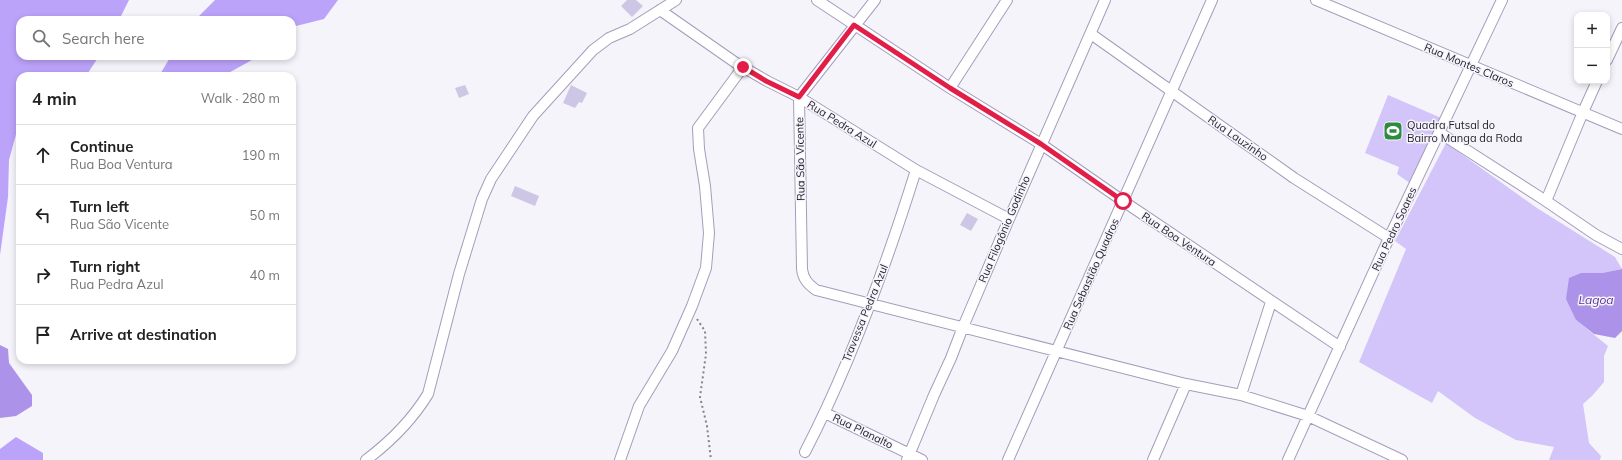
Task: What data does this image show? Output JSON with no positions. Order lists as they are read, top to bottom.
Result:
{
  "streets": {
    "street": [
      "Rua Montes Claros",
      "Rua Pedra Azul",
      "Rua Lauzinho",
      "Rua São Vicente",
      "Rua Filogônio Godinho",
      "Rua Pedro Soares",
      "Rua Boa Ventura",
      "Rua Sebastião Quadros",
      "Travessa Pedra Azul",
      "Rua Planalto"
    ]
  },
  "crossings": [
    ["Rua Montes Claros", "Rua Pedro Soares"],
    ["Rua Pedra Azul", "Rua São Vicente"],
    ["Rua Pedra Azul", "Rua Filogônio Godinho"],
    ["Rua Pedra Azul", "Travessa Pedra Azul"],
    ["Rua Lauzinho", "Rua Filogônio Godinho"],
    ["Rua Lauzinho", "Rua Pedro Soares"],
    ["Rua Lauzinho", "Rua Sebastião Quadros"],
    ["Rua São Vicente", "Travessa Pedra Azul"],
    ["Rua Filogônio Godinho", "Rua Boa Ventura"],
    ["Rua Filogônio Godinho", "Rua Planalto"],
    ["Rua Pedro Soares", "Rua Boa Ventura"],
    ["Rua Boa Ventura", "Rua Sebastião Quadros"],
    ["Travessa Pedra Azul", "Rua Planalto"]
  ],
  "water": ["Lagoa"],
  "places": {
    "sports": ["Quadra Futsal do Bairro Manga da Roda"]
  },
  "page": {
    "map_buttons": ["+", "−"],
    "search": "Search here",
    "heading": ["4 min", "Walk · 280 m"],
    "list": [
      ["Continue", "Rua Boa Ventura", "190 m"],
      ["Turn left", "Rua São Vicente", "50 m"],
      ["Turn right", "Rua Pedra Azul", "40 m"],
      "Arrive at destination"
    ]
  }
}
